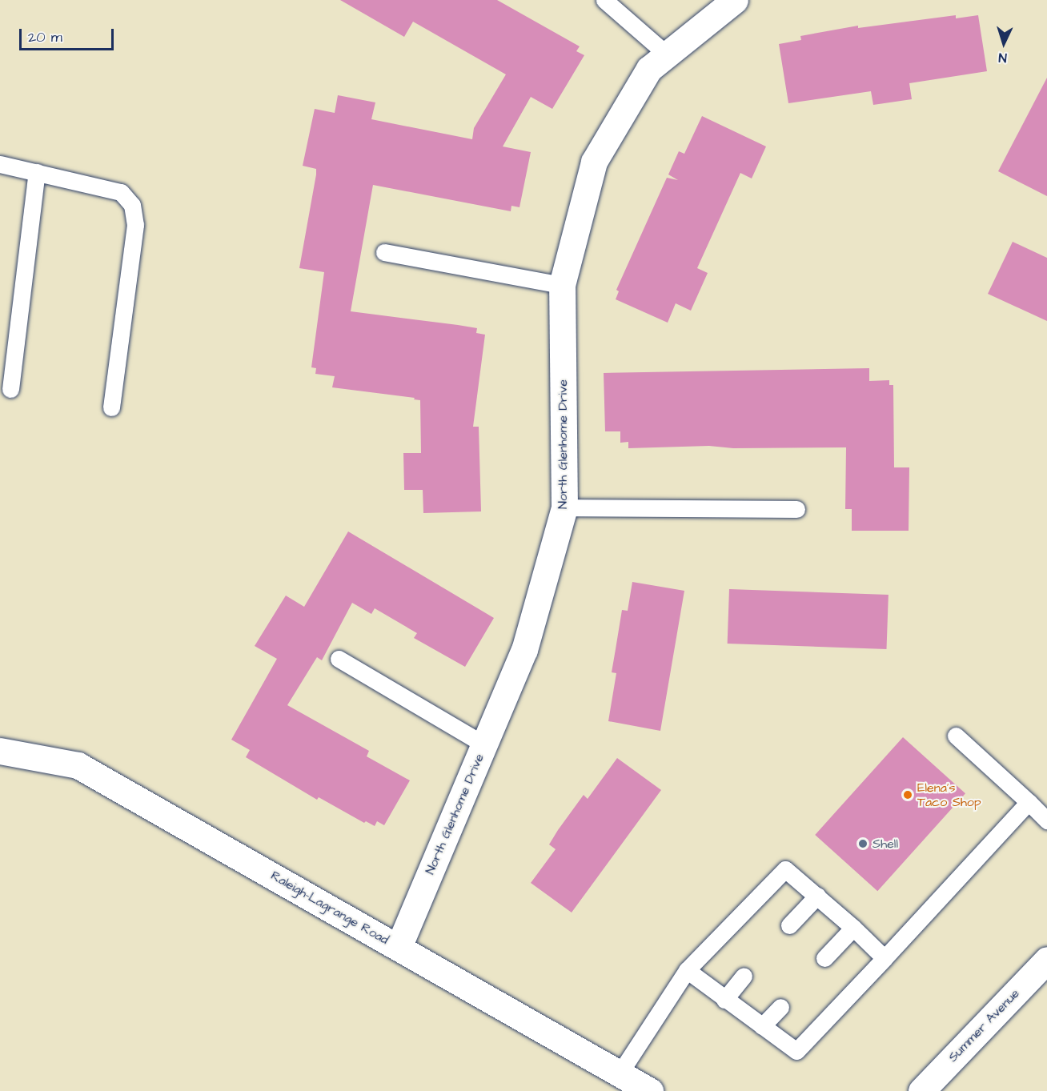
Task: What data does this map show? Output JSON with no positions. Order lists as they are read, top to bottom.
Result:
{
  "streets": {
    "street": ["North Glenhome Drive", "Raleigh-Lagrange Road", "Summer Avenue"]
  },
  "crossings": [
    ["North Glenhome Drive", "Raleigh-Lagrange Road"]
  ],
  "places": ["Elena's Taco Shop", "Shell"],
  "scale_bar": "20 m",
  "north": "bottom"
}
